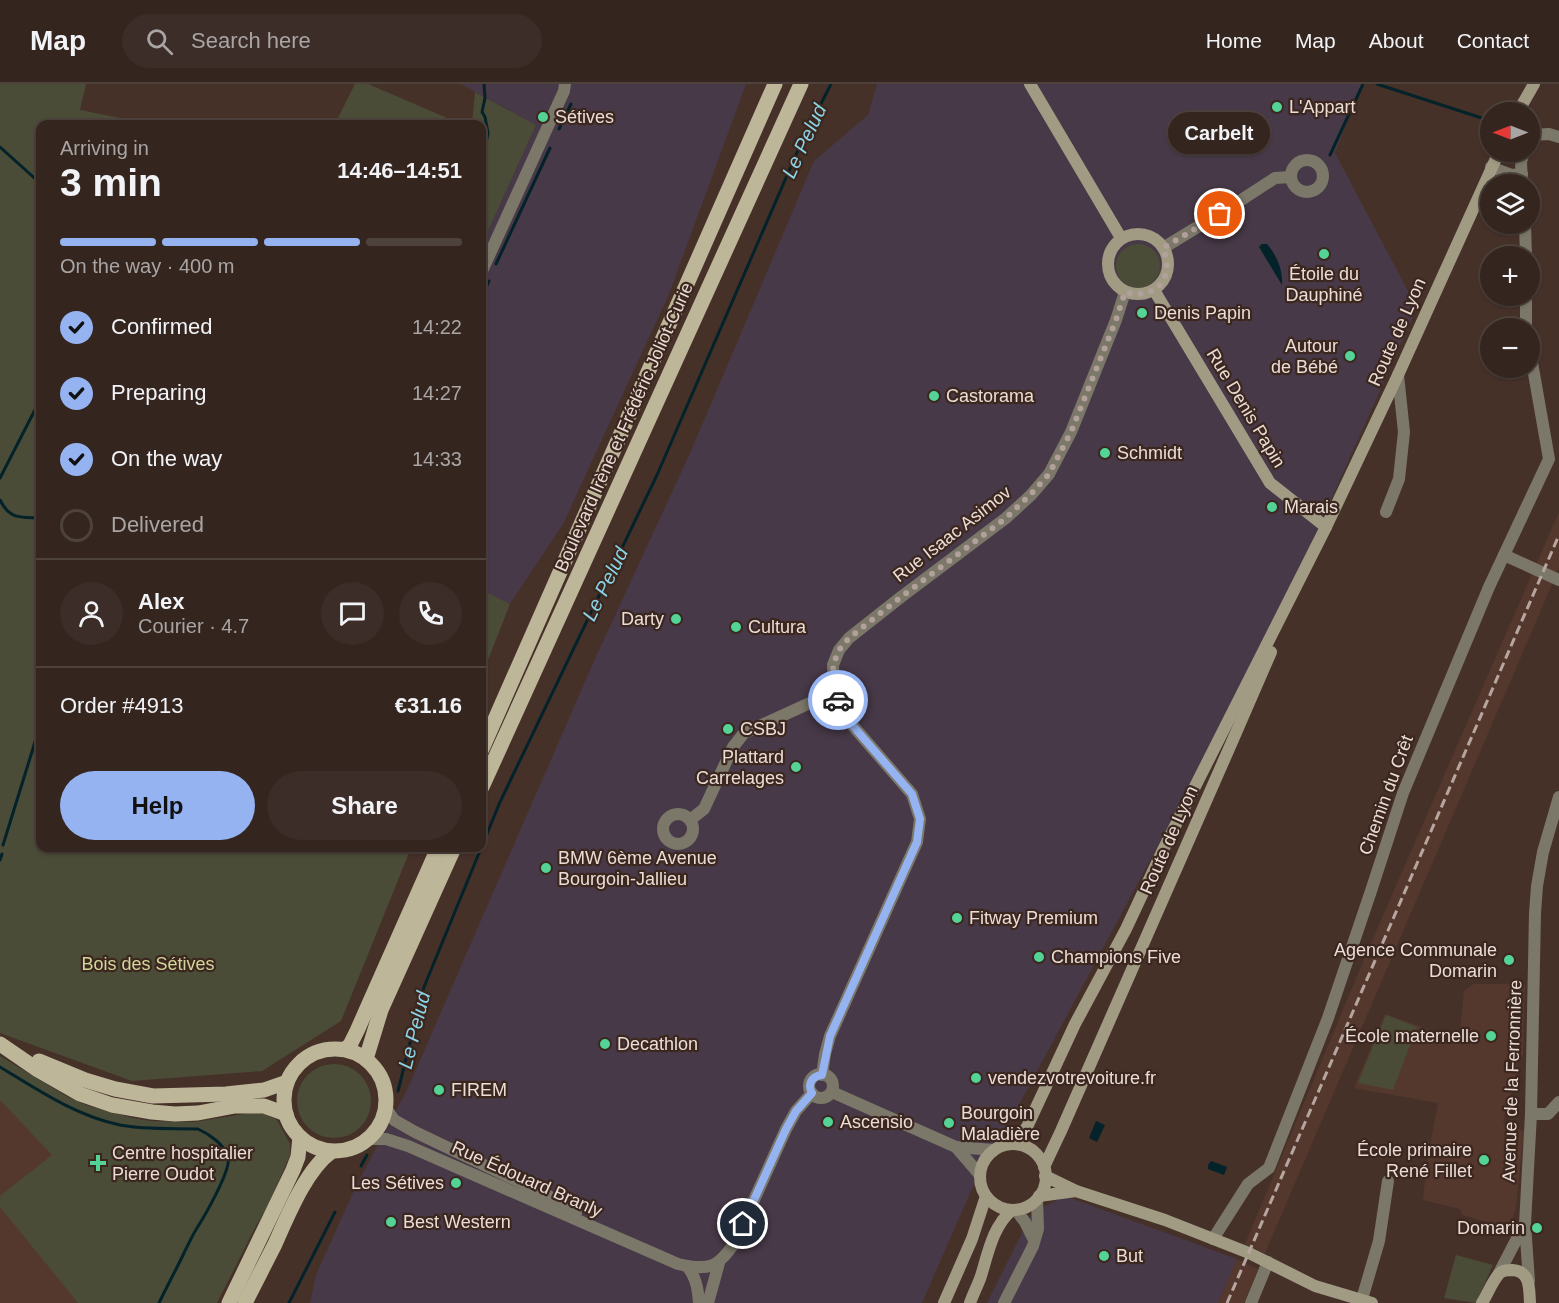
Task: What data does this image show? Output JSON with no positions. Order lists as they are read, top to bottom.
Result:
{
  "streets": {
    "main road": [
      "Route de Lyon",
      "Rue Denis Papin",
      "Boulevard Irène et Frédéric Joliot-Curie",
      "Avenue de la Ferronnière"
    ],
    "street": ["Rue Isaac Asimov", "Chemin du Crêt", "Rue Édouard Branly"]
  },
  "crossings": [
    ["Route de Lyon", "Rue Denis Papin"],
    ["Rue Denis Papin", "Rue Isaac Asimov"]
  ],
  "water": ["Le Pelud"],
  "parks": ["Bois des Sétives"],
  "places": {
    "other": [
      "L'Appart",
      "Sétives",
      "Carbelt",
      "Étoile du Dauphiné",
      "Denis Papin",
      "Autour de Bébé",
      "Castorama",
      "Schmidt",
      "Marais",
      "Darty",
      "Cultura",
      "CSBJ",
      "Plattard Carrelages",
      "BMW 6ème Avenue Bourgoin-Jallieu",
      "Fitway Premium",
      "Champions Five",
      "Agence Communale Domarin",
      "École maternelle",
      "Decathlon",
      "vendezvotrevoiture.fr",
      "FIREM",
      "Ascensio",
      "Bourgoin Maladière",
      "École primaire René Fillet",
      "Les Sétives",
      "Best Western",
      "Domarin",
      "But"
    ],
    "health": ["Centre hospitalier Pierre Oudot"]
  },
  "north": "left",
  "page": {
    "header": "Map",
    "search": "Search here",
    "nav": [
      "Home",
      "Map",
      "About",
      "Contact"
    ],
    "map_buttons": ["+", "−"],
    "bubble": "Carbelt",
    "heading": ["3 min", "Arriving in", "14:46–14:51"],
    "panel": [
      "Alex",
      "Courier · 4.7",
      "Order #4913",
      "€31.16"
    ],
    "bar": "On the way · 400 m",
    "list": [
      ["Confirmed", "14:22"],
      ["Preparing", "14:27"],
      ["On the way", "14:33"],
      "Delivered"
    ],
    "buttons": ["Help", "Share"]
  }
}
